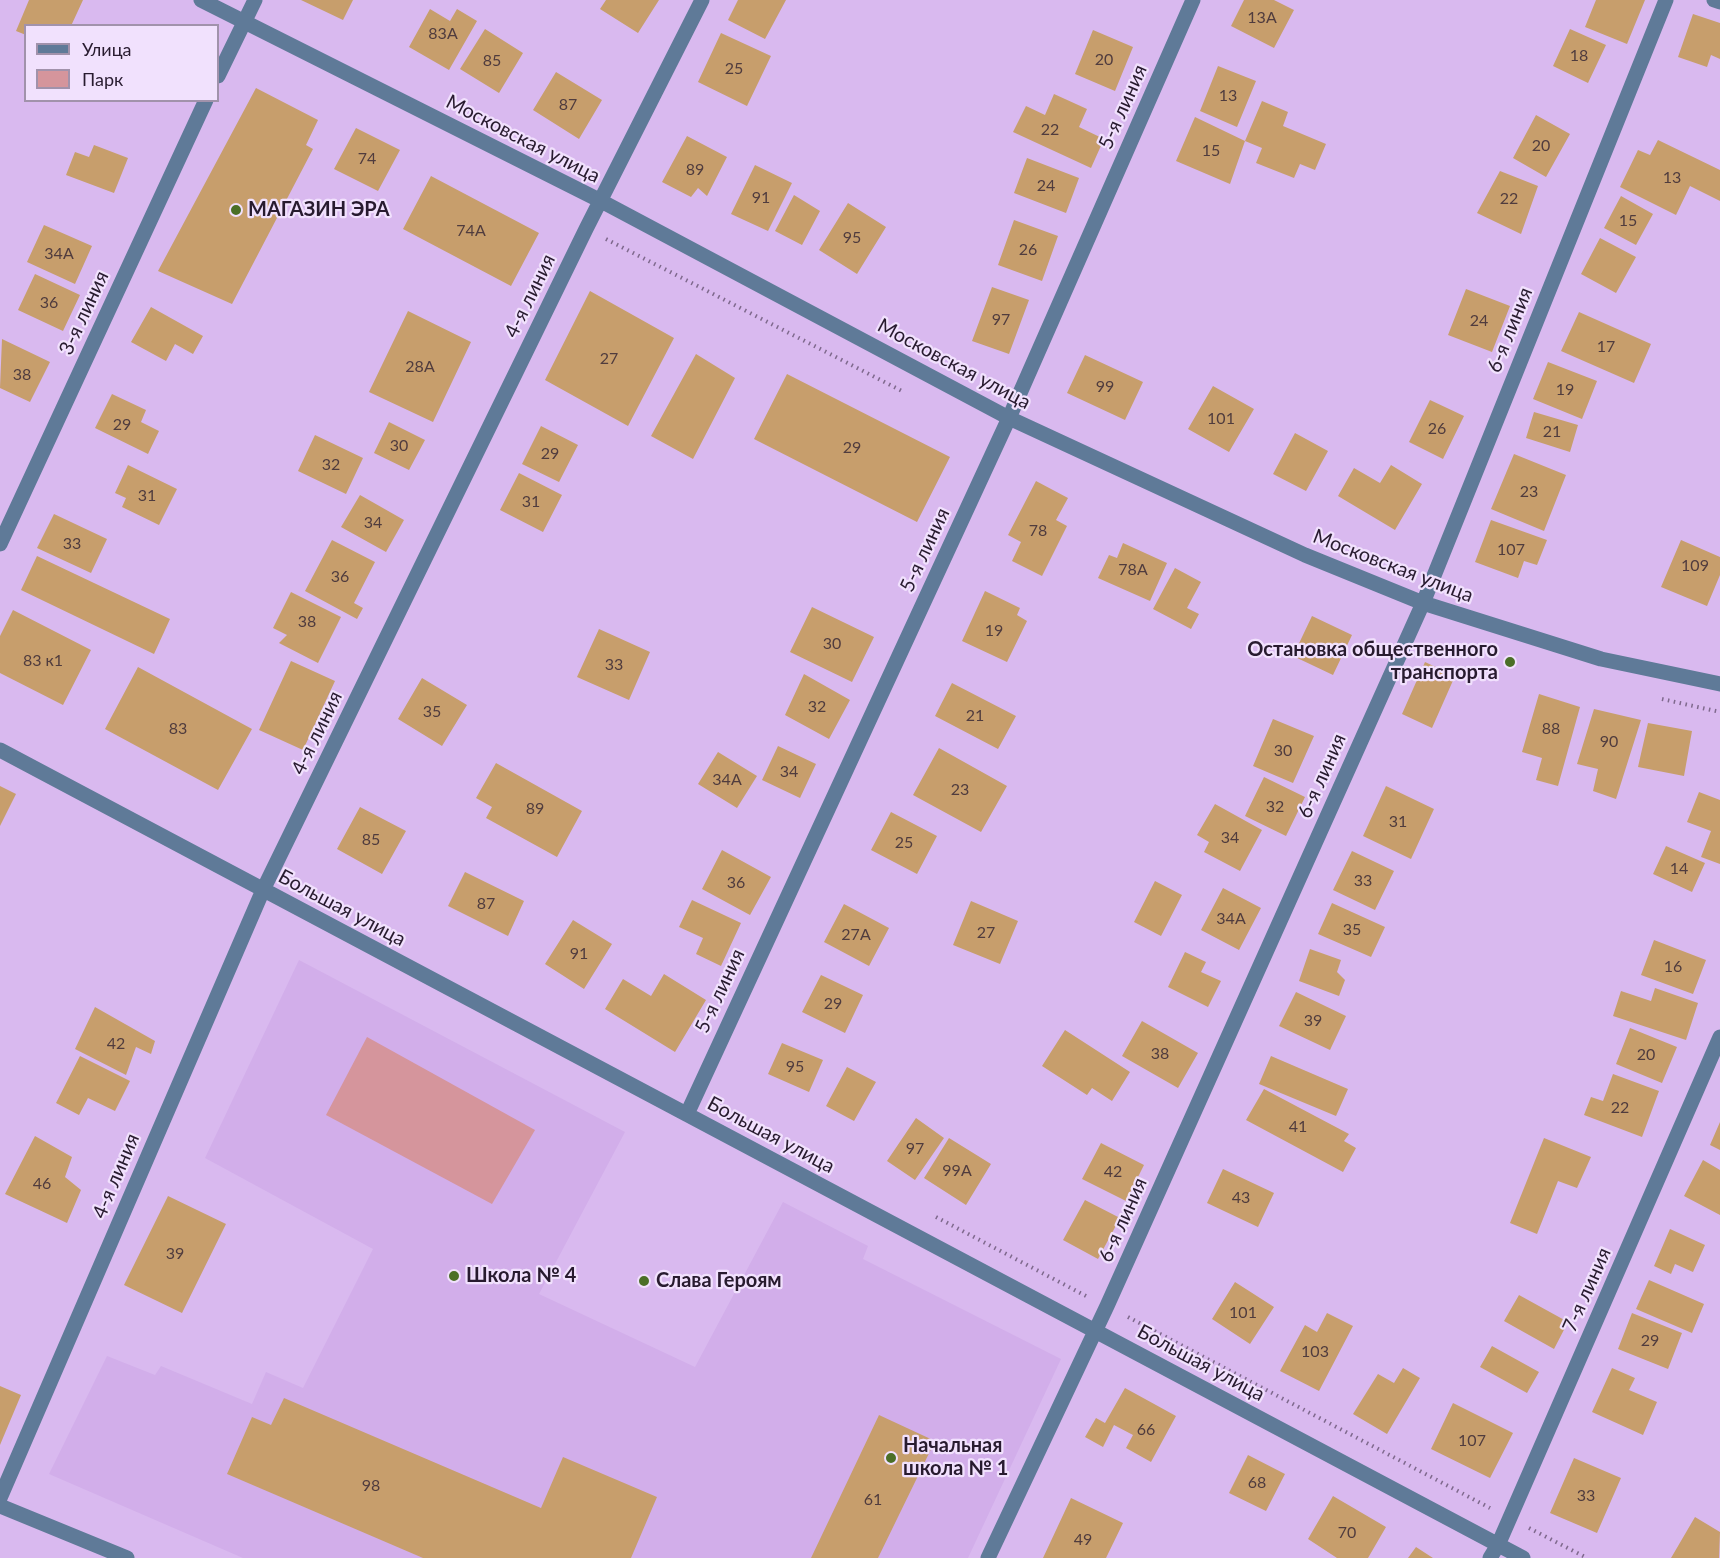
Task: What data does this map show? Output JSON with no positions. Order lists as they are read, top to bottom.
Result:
{
  "streets": {
    "street": [
      "5-я линия",
      "Московская улица",
      "4-я линия",
      "3-я линия",
      "6-я линия",
      "Большая улица",
      "7-я линия"
    ]
  },
  "crossings": [
    ["5-я линия", "Московская улица"],
    ["5-я линия", "Большая улица"],
    ["Московская улица", "4-я линия"],
    ["Московская улица", "6-я линия"],
    ["4-я линия", "Большая улица"],
    ["6-я линия", "Большая улица"],
    ["Большая улица", "7-я линия"]
  ],
  "places": [
    "МАГАЗИН ЭРА",
    "Остановка общественного транспорта",
    "Школа № 4",
    "Слава Героям",
    "Начальная школа № 1"
  ],
  "house_numbers": [
    "13А",
    "83А",
    "18",
    "20",
    "85",
    "25",
    "13",
    "87",
    "22",
    "20",
    "15",
    "74",
    "89",
    "13",
    "24",
    "91",
    "22",
    "15",
    "74А",
    "95",
    "26",
    "34А",
    "36",
    "97",
    "24",
    "17",
    "27",
    "28А",
    "38",
    "99",
    "19",
    "101",
    "29",
    "26",
    "21",
    "30",
    "29",
    "29",
    "32",
    "23",
    "31",
    "31",
    "34",
    "78",
    "33",
    "107",
    "109",
    "78А",
    "36",
    "38",
    "19",
    "30",
    "83 к1",
    "33",
    "32",
    "35",
    "21",
    "83",
    "88",
    "90",
    "30",
    "34",
    "34А",
    "23",
    "32",
    "89",
    "31",
    "34",
    "85",
    "25",
    "14",
    "33",
    "36",
    "87",
    "34А",
    "35",
    "27",
    "27А",
    "91",
    "16",
    "29",
    "39",
    "42",
    "38",
    "20",
    "95",
    "22",
    "41",
    "97",
    "99А",
    "42",
    "46",
    "43",
    "39",
    "101",
    "29",
    "103",
    "66",
    "107",
    "68",
    "98",
    "33",
    "61",
    "70",
    "49"
  ],
  "legend": ["Улица", "Парк"]
}
